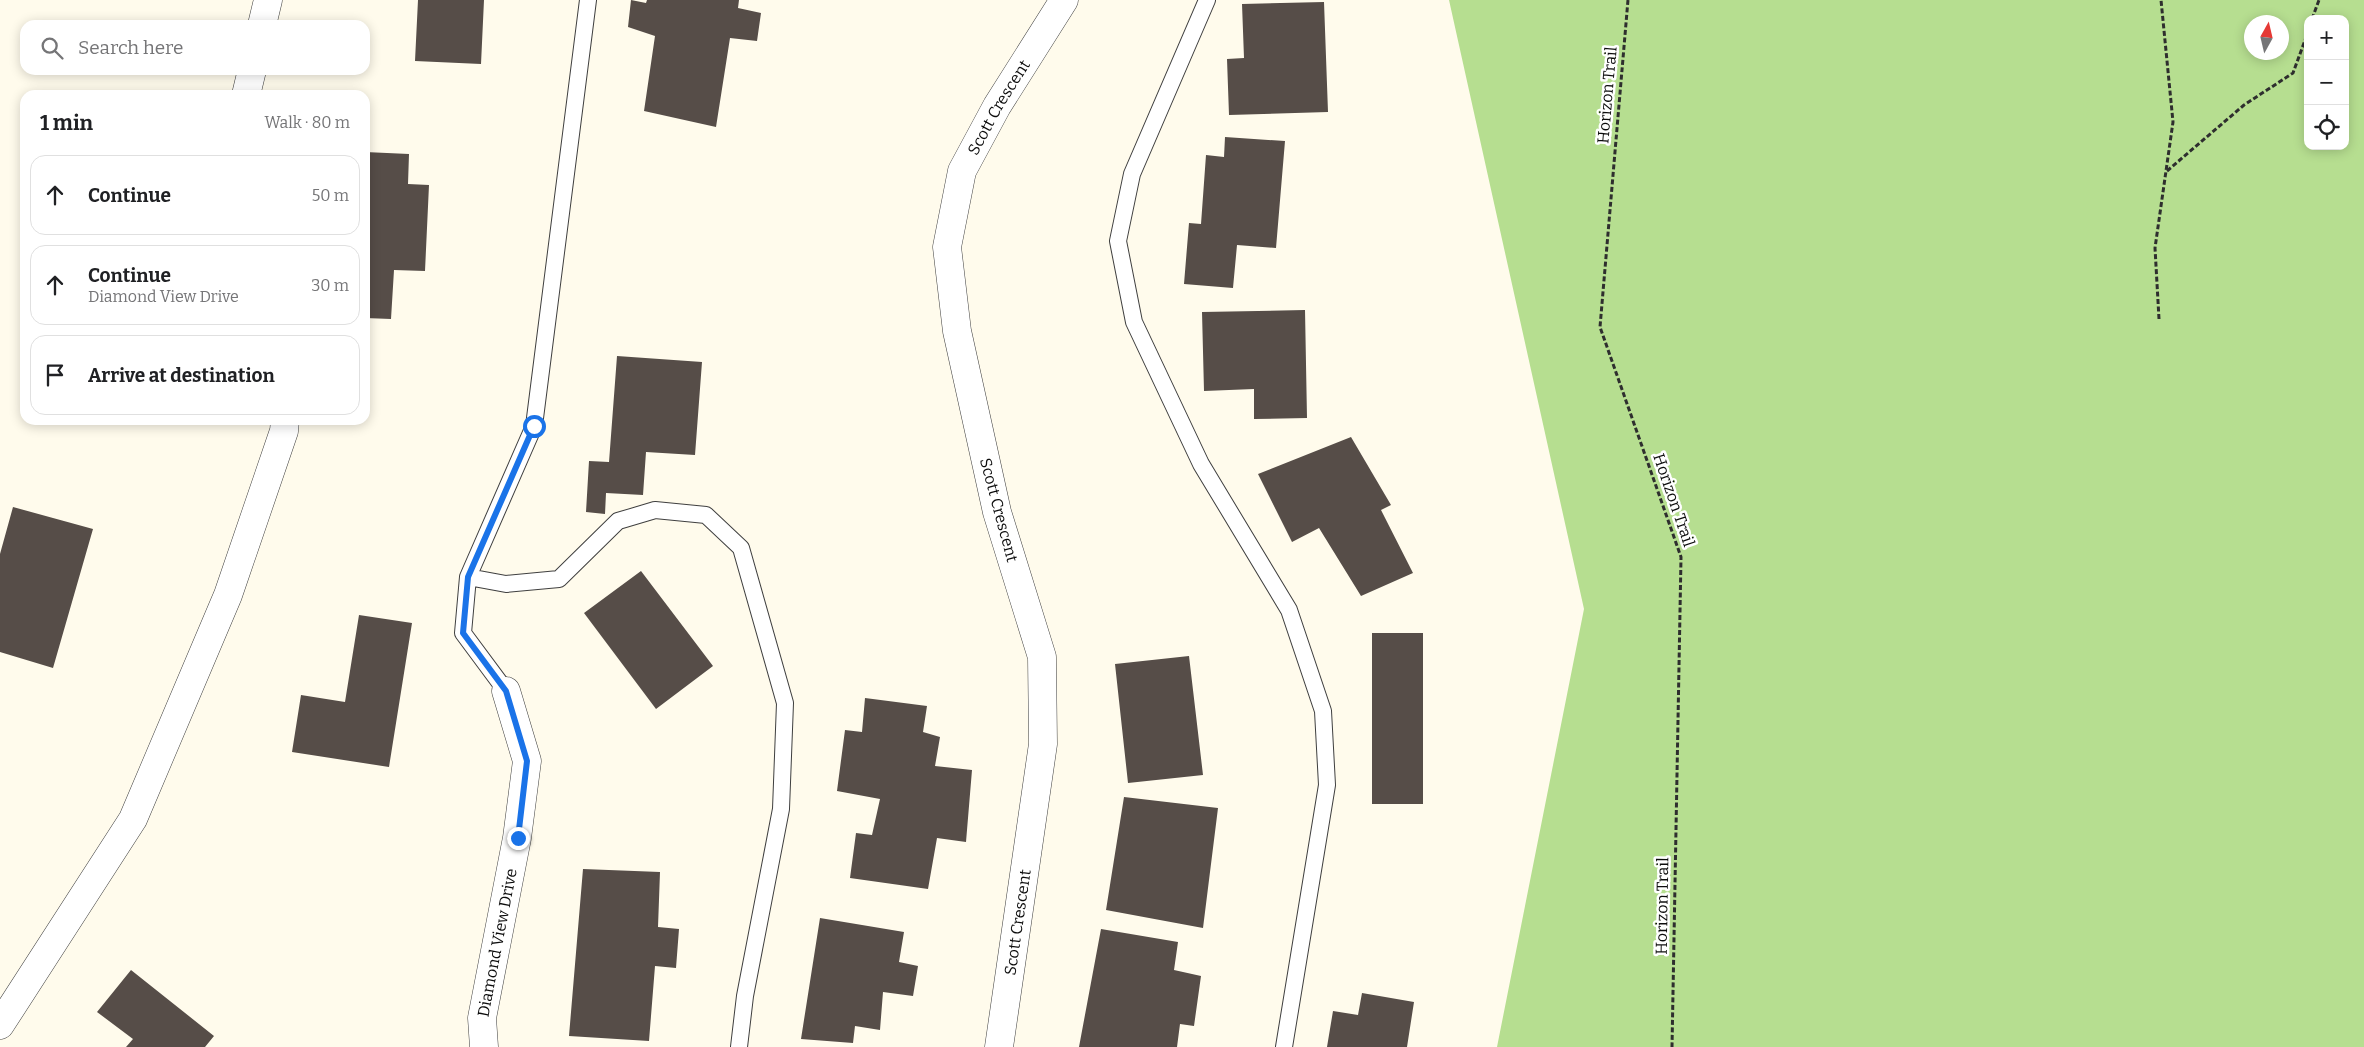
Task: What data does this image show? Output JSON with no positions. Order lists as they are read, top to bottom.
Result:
{
  "streets": {
    "street": ["Scott Crescent", "Diamond View Drive"],
    "path": ["Horizon Trail"]
  },
  "north": "top",
  "page": {
    "map_buttons": ["+", "−"],
    "search": "Search here",
    "heading": ["1 min", "Walk · 80 m"],
    "list": [
      ["Continue", "50 m"],
      ["Continue", "Diamond View Drive", "30 m"],
      "Arrive at destination"
    ]
  }
}
